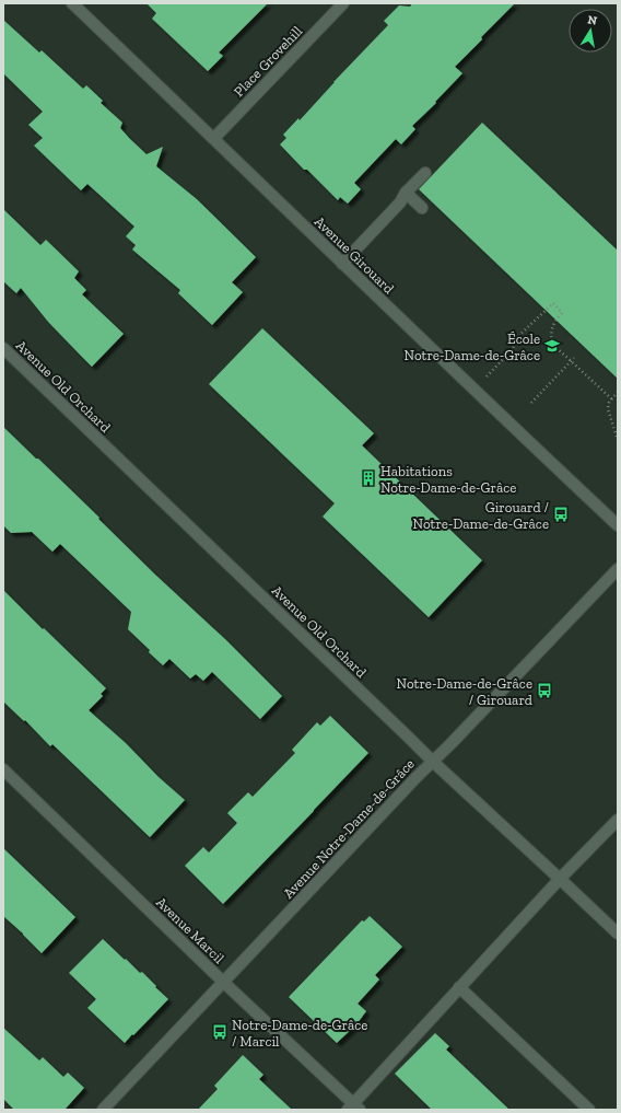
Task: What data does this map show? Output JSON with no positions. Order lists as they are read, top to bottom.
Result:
{
  "streets": {
    "street": [
      "Place Grovehill",
      "Avenue Girouard",
      "Avenue Old Orchard",
      "Avenue Notre-Dame-de-Grâce",
      "Avenue Marcil"
    ]
  },
  "crossings": [
    ["Place Grovehill", "Avenue Girouard"],
    ["Avenue Old Orchard", "Avenue Notre-Dame-de-Grâce"],
    ["Avenue Notre-Dame-de-Grâce", "Avenue Marcil"]
  ],
  "places": {
    "school or university": ["École Notre-Dame-de-Grâce"],
    "building": ["Habitations Notre-Dame-de-Grâce"],
    "bus stop": ["Girouard / Notre-Dame-de-Grâce", "Notre-Dame-de-Grâce / Girouard", "Notre-Dame-de-Grâce / Marcil"]
  },
  "north": "top"
}
